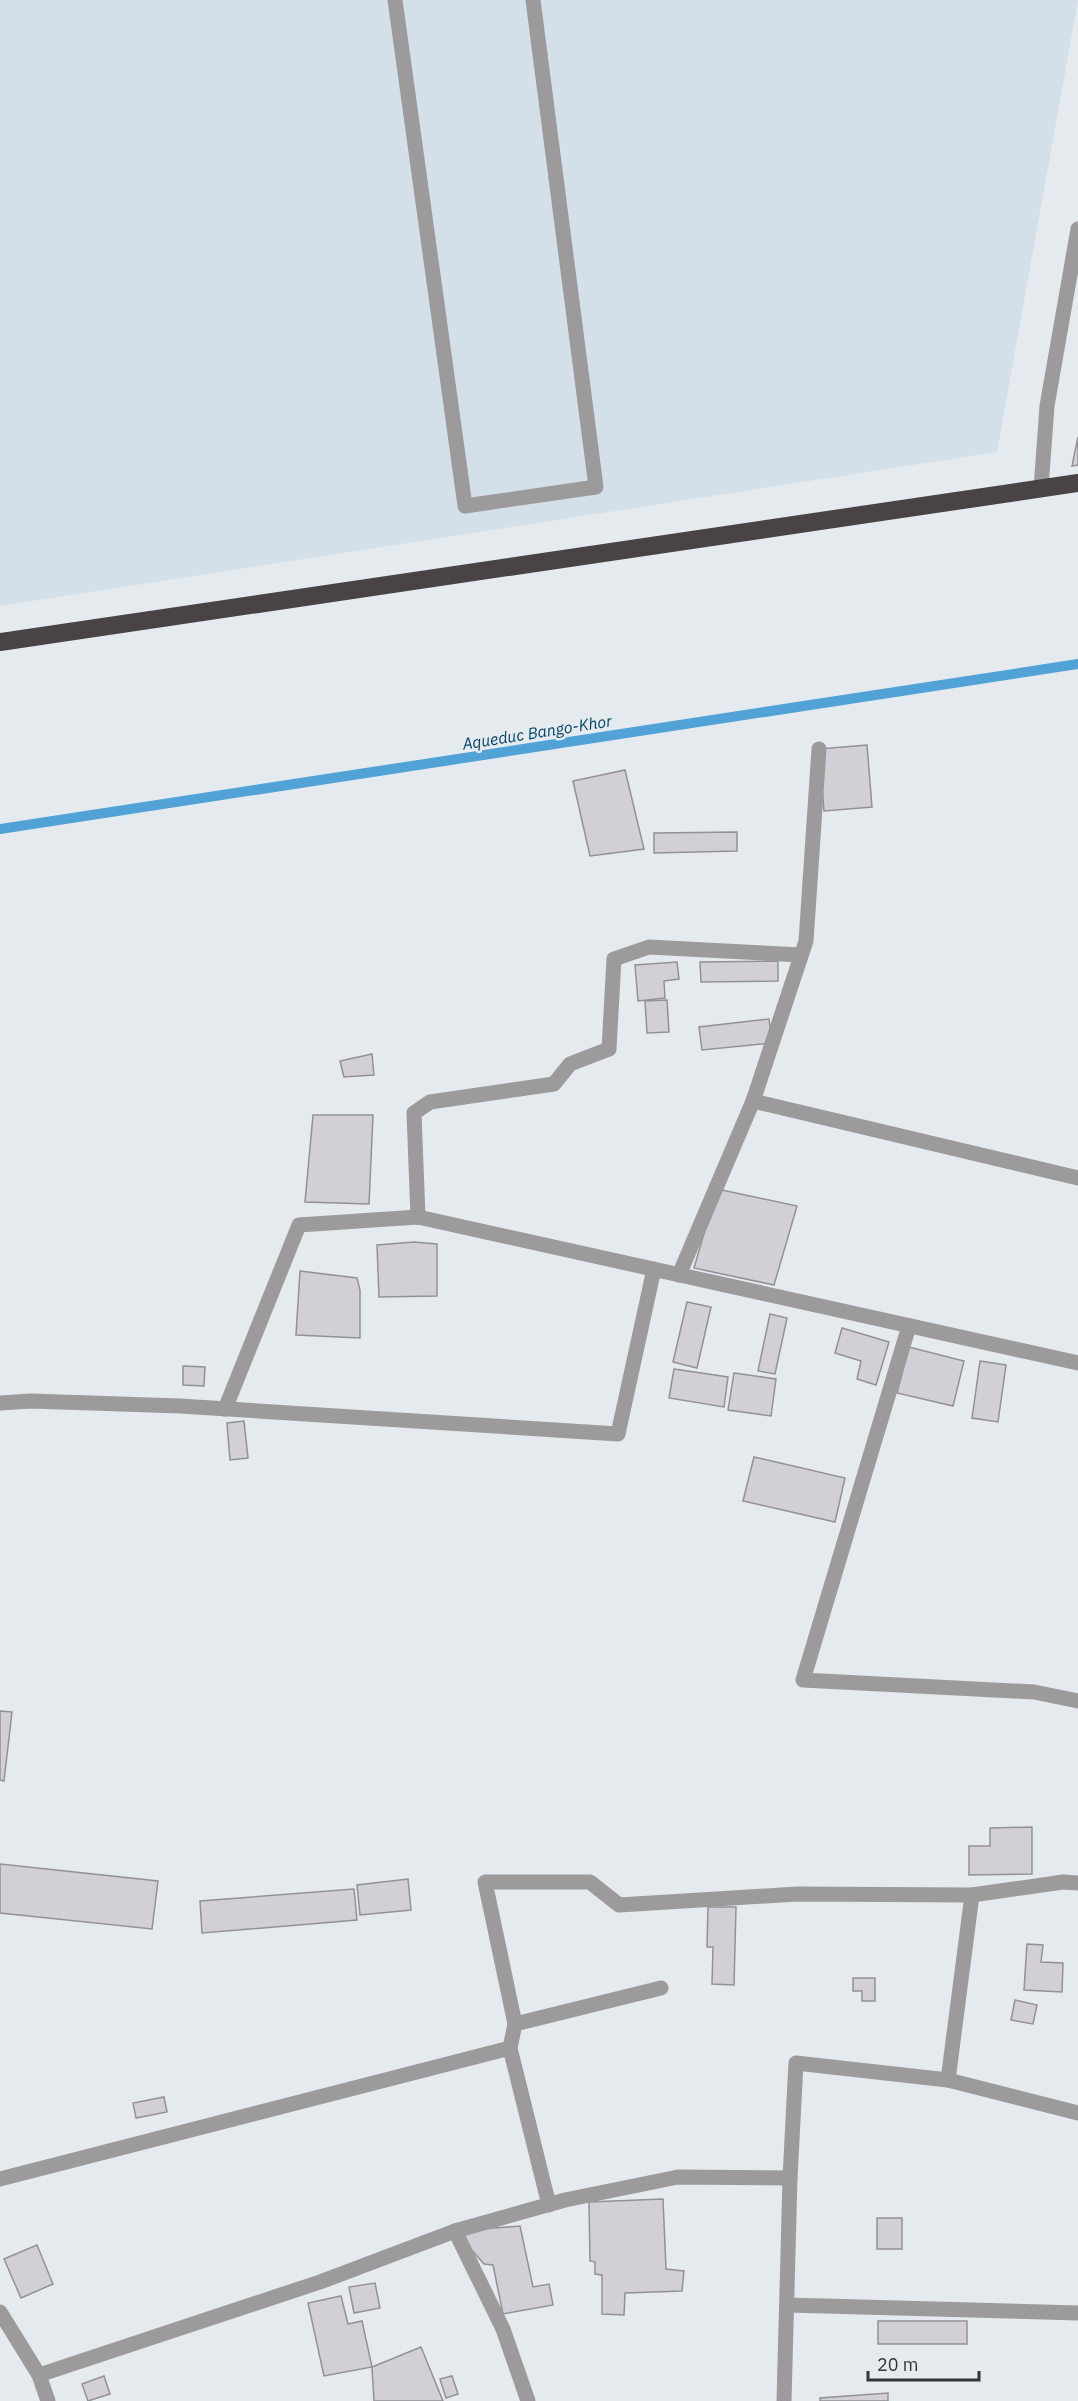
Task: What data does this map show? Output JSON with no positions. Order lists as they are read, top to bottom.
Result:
{
  "water": ["Aqueduc Bango-Khor"],
  "scale_bar": "20 m"
}
